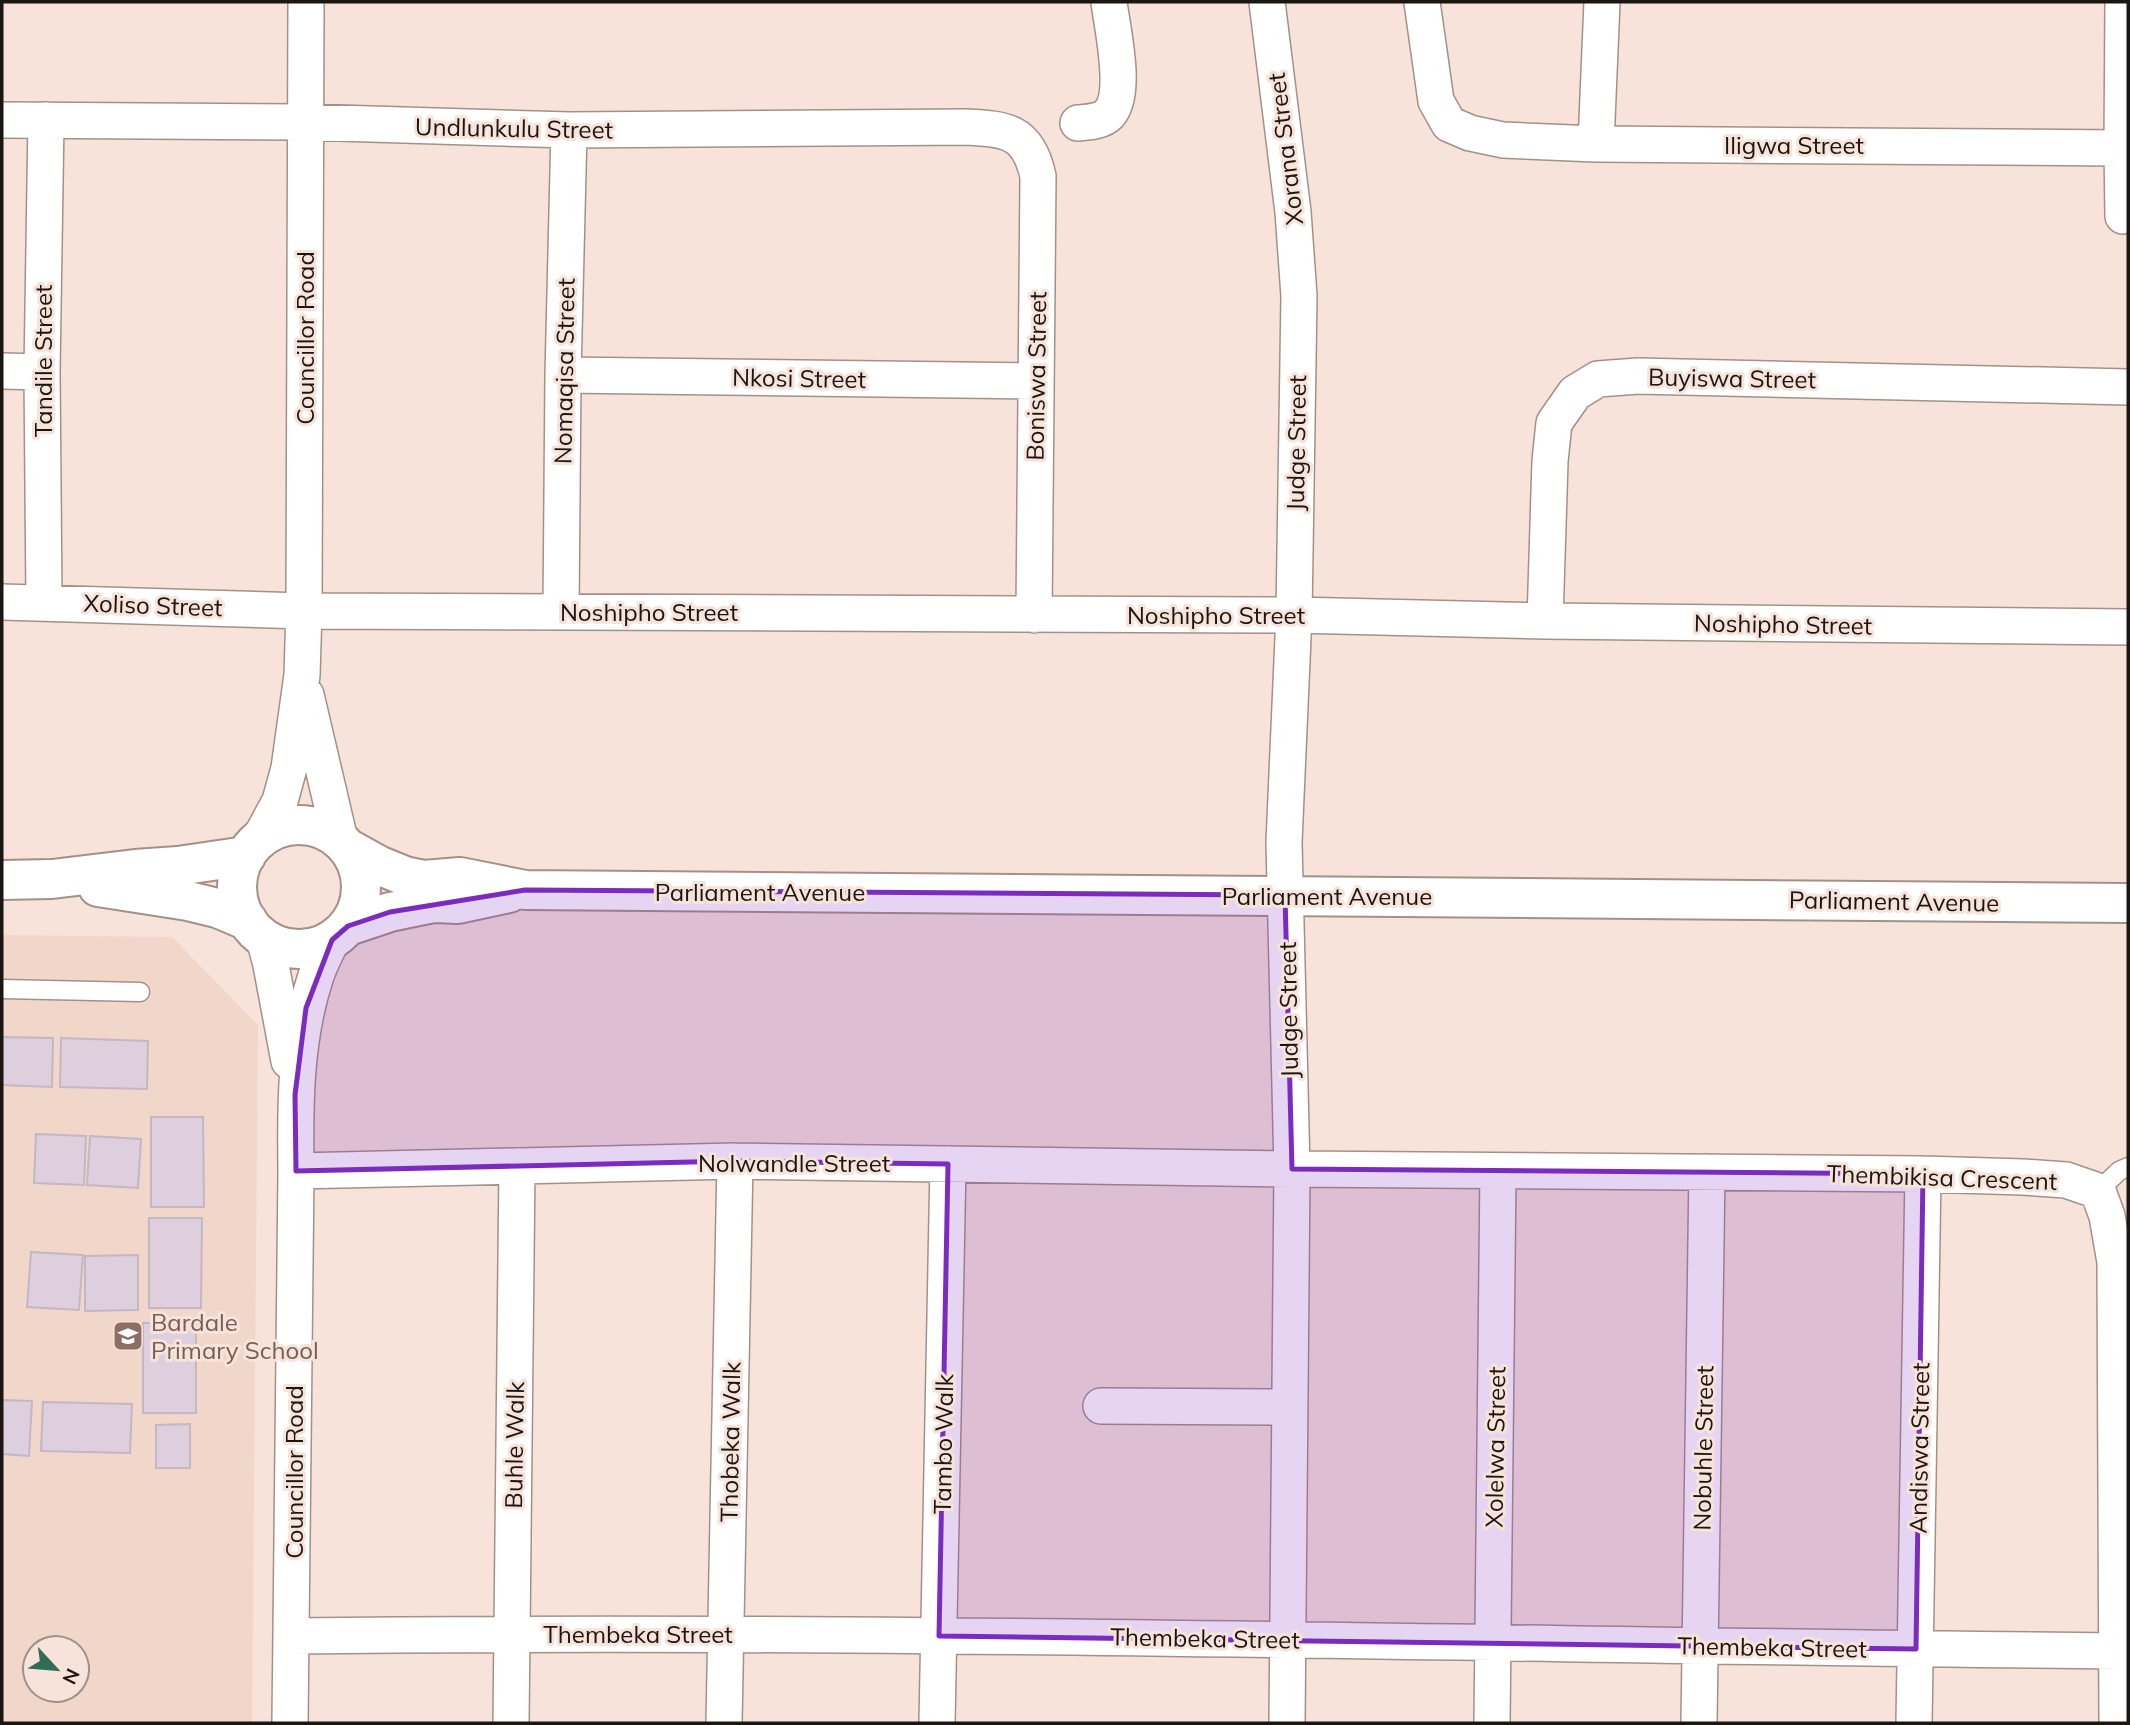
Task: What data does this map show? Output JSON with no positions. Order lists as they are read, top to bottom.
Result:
{
  "streets": {
    "street": [
      "Undlunkulu Street",
      "Iligwa Street",
      "Xorana Street",
      "Councillor Road",
      "Tandile Street",
      "Nomaqisa Street",
      "Boniswa Street",
      "Nkosi Street",
      "Buyiswa Street",
      "Judge Street",
      "Xoliso Street",
      "Noshipho Street",
      "Parliament Avenue",
      "Nolwandle Street",
      "Thembikisa Crescent",
      "Thobeka Walk",
      "Tambo Walk",
      "Buhle Walk",
      "Xolelwa Street",
      "Nobuhle Street",
      "Andiswa Street",
      "Thembeka Street"
    ]
  },
  "crossings": [
    ["Undlunkulu Street", "Councillor Road"],
    ["Undlunkulu Street", "Tandile Street"],
    ["Undlunkulu Street", "Nomaqisa Street"],
    ["Undlunkulu Street", "Boniswa Street"],
    ["Xorana Street", "Judge Street"],
    ["Councillor Road", "Xoliso Street"],
    ["Councillor Road", "Noshipho Street"],
    ["Councillor Road", "Parliament Avenue"],
    ["Councillor Road", "Nolwandle Street"],
    ["Councillor Road", "Thembeka Street"],
    ["Tandile Street", "Xoliso Street"],
    ["Nomaqisa Street", "Nkosi Street"],
    ["Nomaqisa Street", "Noshipho Street"],
    ["Boniswa Street", "Nkosi Street"],
    ["Boniswa Street", "Noshipho Street"],
    ["Buyiswa Street", "Noshipho Street"],
    ["Judge Street", "Noshipho Street"],
    ["Judge Street", "Parliament Avenue"],
    ["Judge Street", "Nolwandle Street"],
    ["Judge Street", "Thembikisa Crescent"],
    ["Judge Street", "Thembeka Street"],
    ["Xoliso Street", "Noshipho Street"],
    ["Nolwandle Street", "Thembikisa Crescent"],
    ["Nolwandle Street", "Thobeka Walk"],
    ["Nolwandle Street", "Tambo Walk"],
    ["Nolwandle Street", "Buhle Walk"],
    ["Thembikisa Crescent", "Xolelwa Street"],
    ["Thembikisa Crescent", "Nobuhle Street"],
    ["Thembikisa Crescent", "Andiswa Street"],
    ["Thobeka Walk", "Thembeka Street"],
    ["Tambo Walk", "Thembeka Street"],
    ["Buhle Walk", "Thembeka Street"],
    ["Xolelwa Street", "Thembeka Street"],
    ["Nobuhle Street", "Thembeka Street"],
    ["Andiswa Street", "Thembeka Street"]
  ],
  "places": {
    "school or university": ["Bardale Primary School"]
  },
  "north": "bottom right"
}
